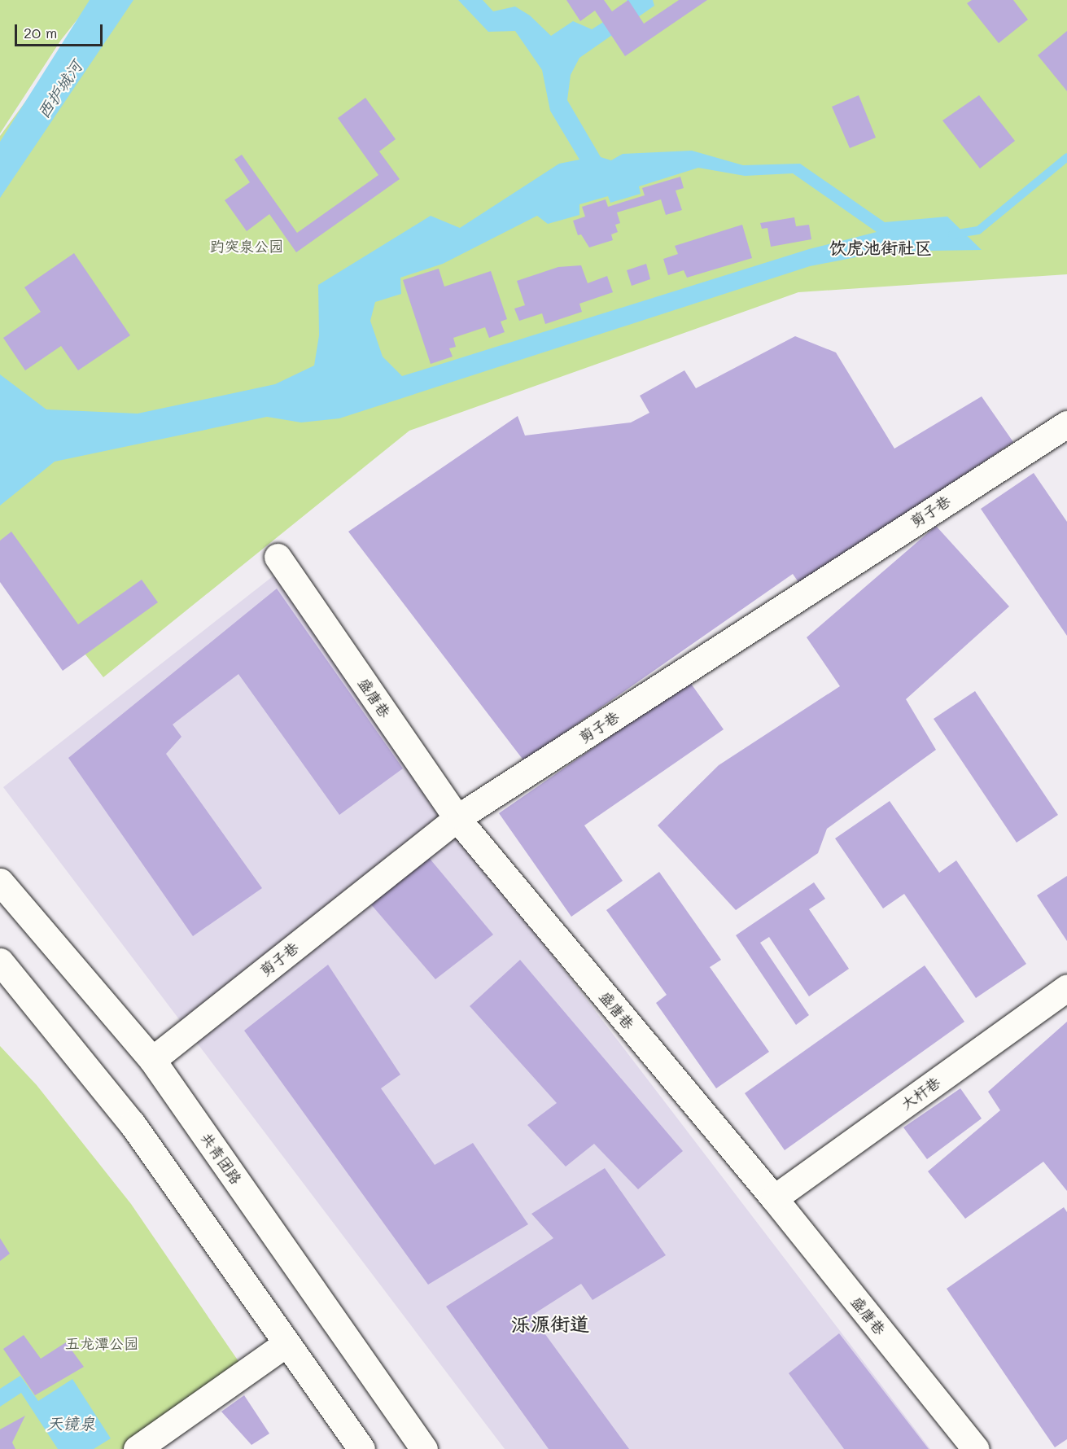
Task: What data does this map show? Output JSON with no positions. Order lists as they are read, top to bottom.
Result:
{
  "streets": {
    "street": [
      "剪子巷",
      "盛唐巷",
      "大杆巷",
      "共青团路"
    ]
  },
  "crossings": [
    ["剪子巷", "盛唐巷"],
    ["剪子巷", "共青团路"],
    ["盛唐巷", "大杆巷"]
  ],
  "districts": ["饮虎池街社区", "泺源街道"],
  "water": ["西护城河", "天镜泉"],
  "parks": ["趵突泉公园", "五龙潭公园"],
  "scale_bar": "20 m"
}
